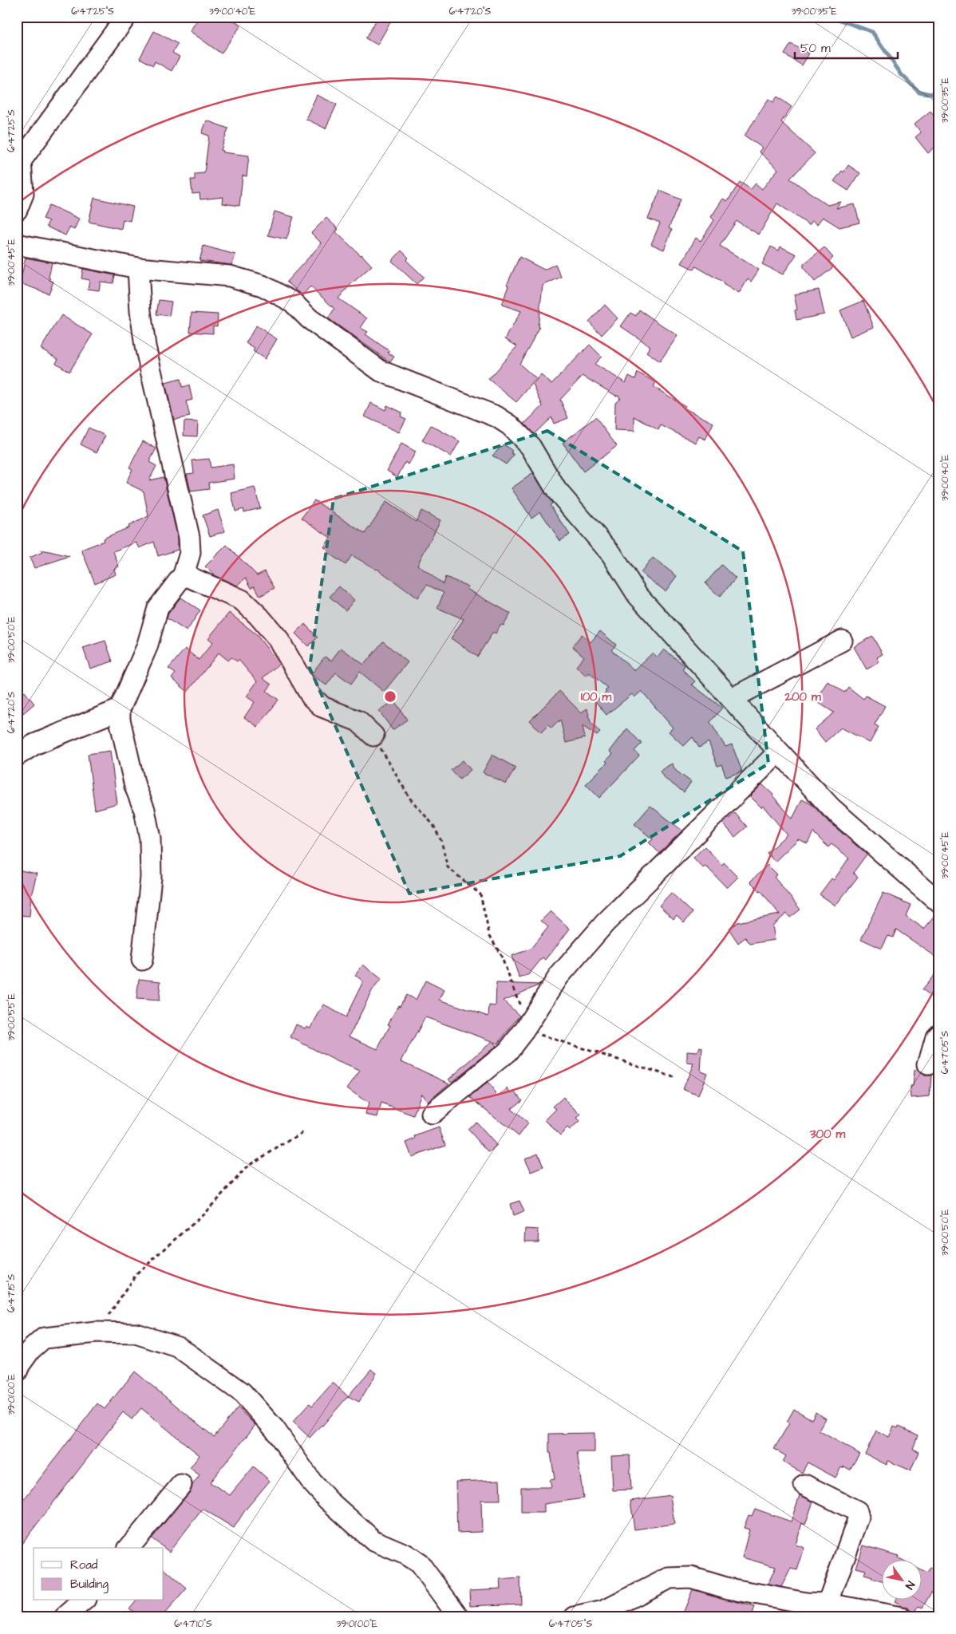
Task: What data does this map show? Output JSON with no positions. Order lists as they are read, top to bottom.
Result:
{
  "legend": ["Road", "Building"],
  "scale_bar": "50 m",
  "north": "bottom right",
  "coordinates": [
    "6°47'25\"S",
    "39°00'40\"E",
    "6°47'20\"S",
    "39°00'35\"E",
    "39°00'45\"E",
    "39°00'50\"E",
    "39°00'55\"E",
    "6°47'05\"S",
    "6°47'15\"S",
    "39°01'00\"E",
    "6°47'10\"S"
  ],
  "rings": ["100 m", "200 m", "300 m"]
}
